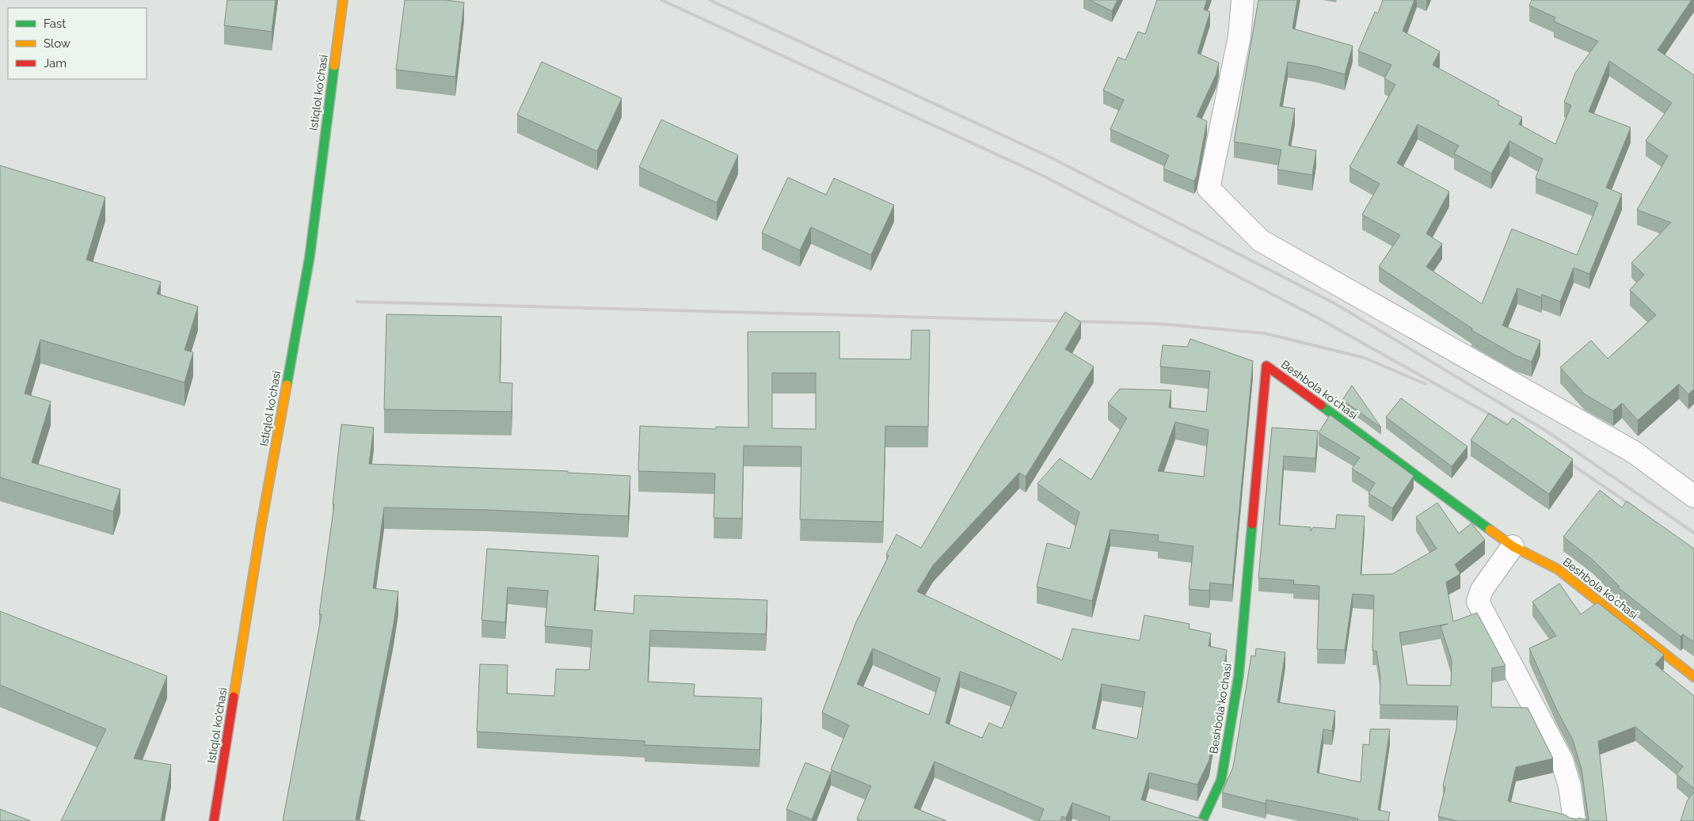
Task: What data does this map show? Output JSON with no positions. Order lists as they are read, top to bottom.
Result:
{
  "streets": {
    "street": ["Istiqlol ko'chasi", "Beshbola koʻchasi"]
  },
  "legend": ["Fast", "Slow", "Jam"]
}
